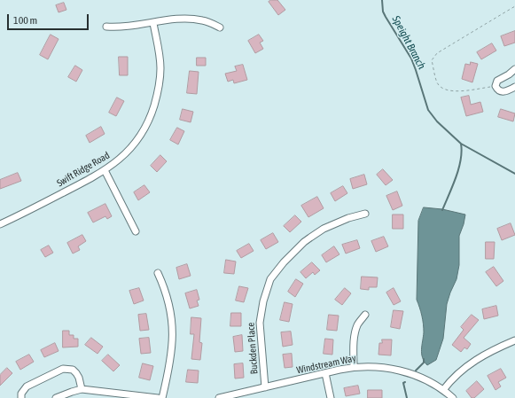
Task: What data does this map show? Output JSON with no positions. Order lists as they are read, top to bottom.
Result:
{
  "streets": {
    "street": ["Swift Ridge Road", "Buckden Place", "Windstream Way"]
  },
  "crossings": [
    ["Buckden Place", "Windstream Way"]
  ],
  "water": ["Speight Branch"],
  "scale_bar": "100 m"
}
